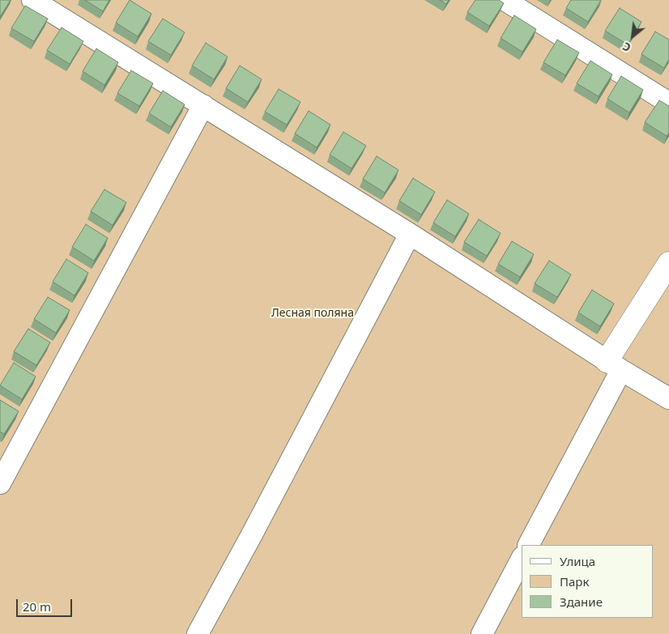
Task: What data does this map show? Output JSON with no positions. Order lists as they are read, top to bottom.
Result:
{
  "parks": ["Лесная поляна"],
  "legend": ["Улица", "Парк", "Здание"],
  "scale_bar": "20 m",
  "north": "bottom left"
}
